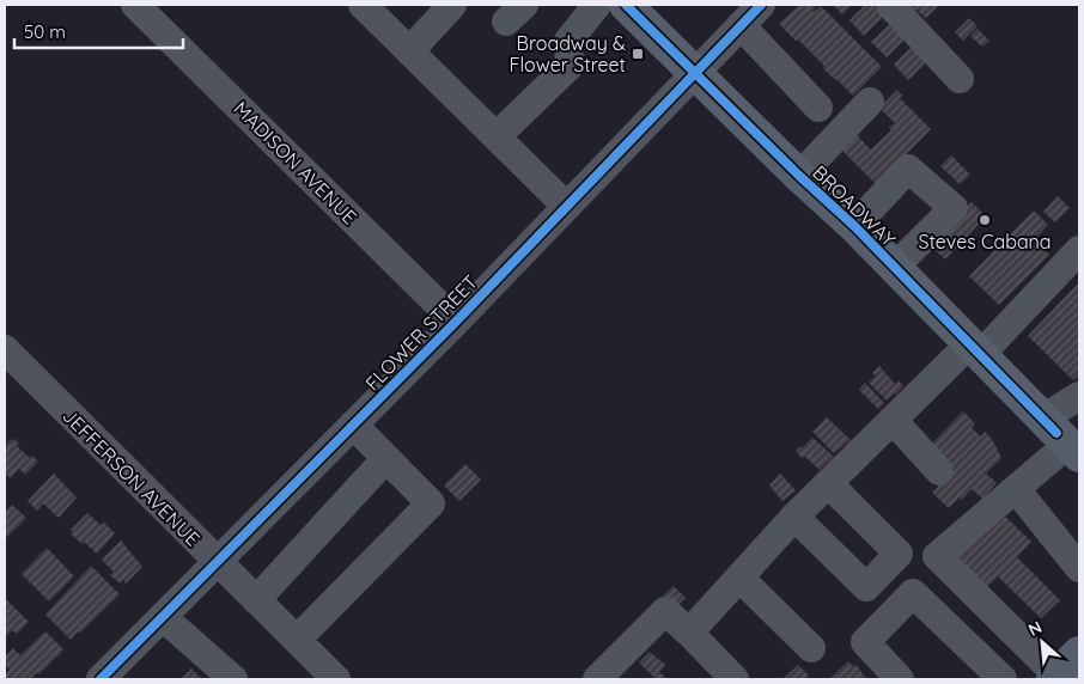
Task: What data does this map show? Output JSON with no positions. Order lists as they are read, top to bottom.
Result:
{
  "streets": {
    "main road": ["BROADWAY"],
    "street": ["MADISON AVENUE", "FLOWER STREET", "JEFFERSON AVENUE"]
  },
  "crossings": [
    ["MADISON AVENUE", "FLOWER STREET"],
    ["BROADWAY", "FLOWER STREET"],
    ["FLOWER STREET", "JEFFERSON AVENUE"]
  ],
  "places": {
    "transit": ["Broadway & Flower Street"],
    "other": ["Steves Cabana"]
  },
  "scale_bar": "50 m",
  "north": "top left"
}
